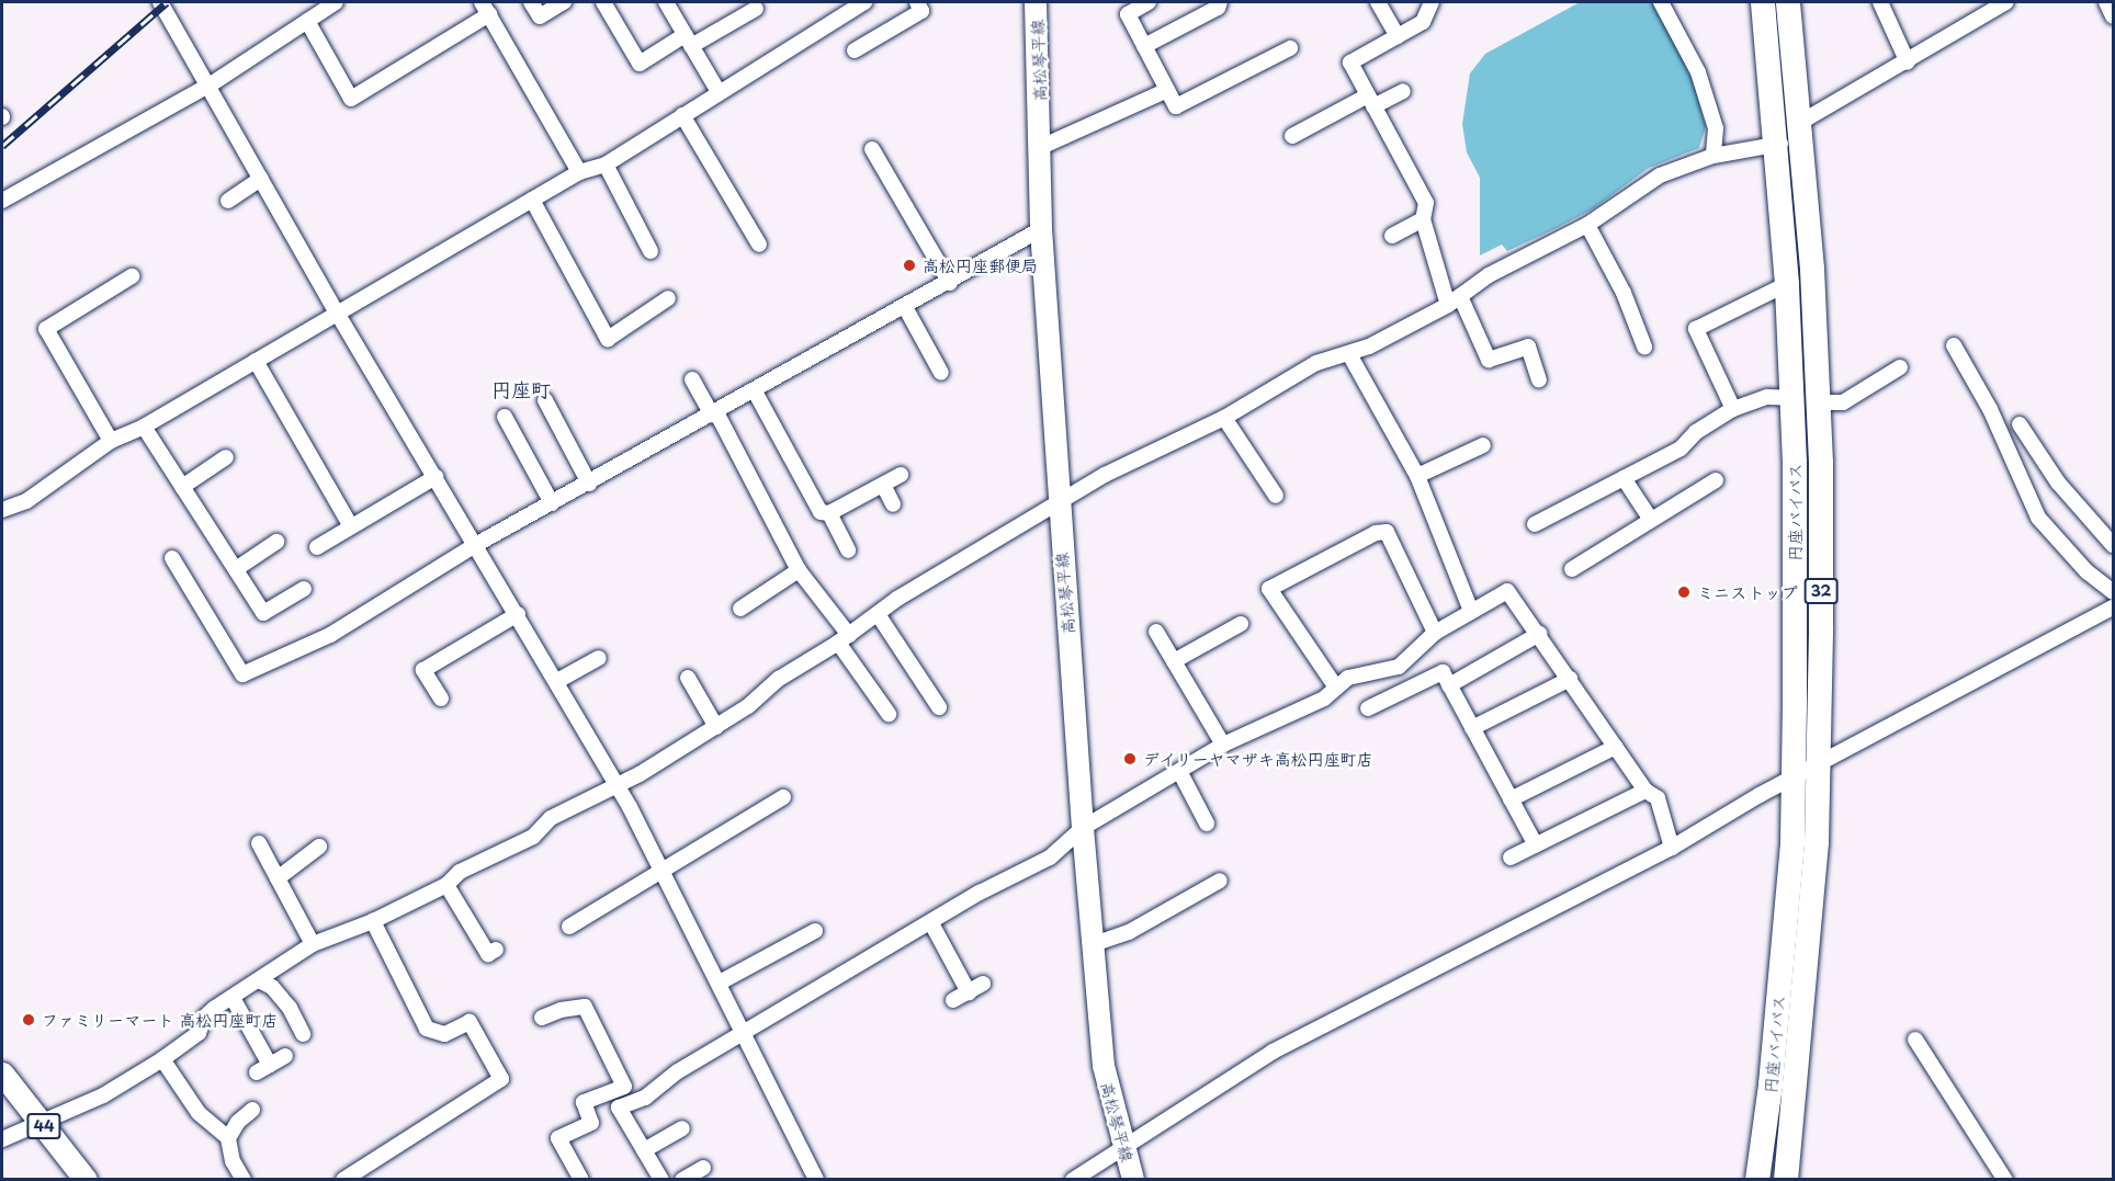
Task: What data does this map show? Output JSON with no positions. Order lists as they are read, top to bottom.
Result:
{
  "streets": {
    "highway": ["円座バイパス", "32"],
    "main road": ["高松琴平線", "44"]
  },
  "districts": ["円座町"],
  "places": [
    "高松円座郵便局",
    "ミニストップ",
    "デイリーヤマザキ高松円座町店",
    "ファミリーマート 高松円座町店"
  ]
}
